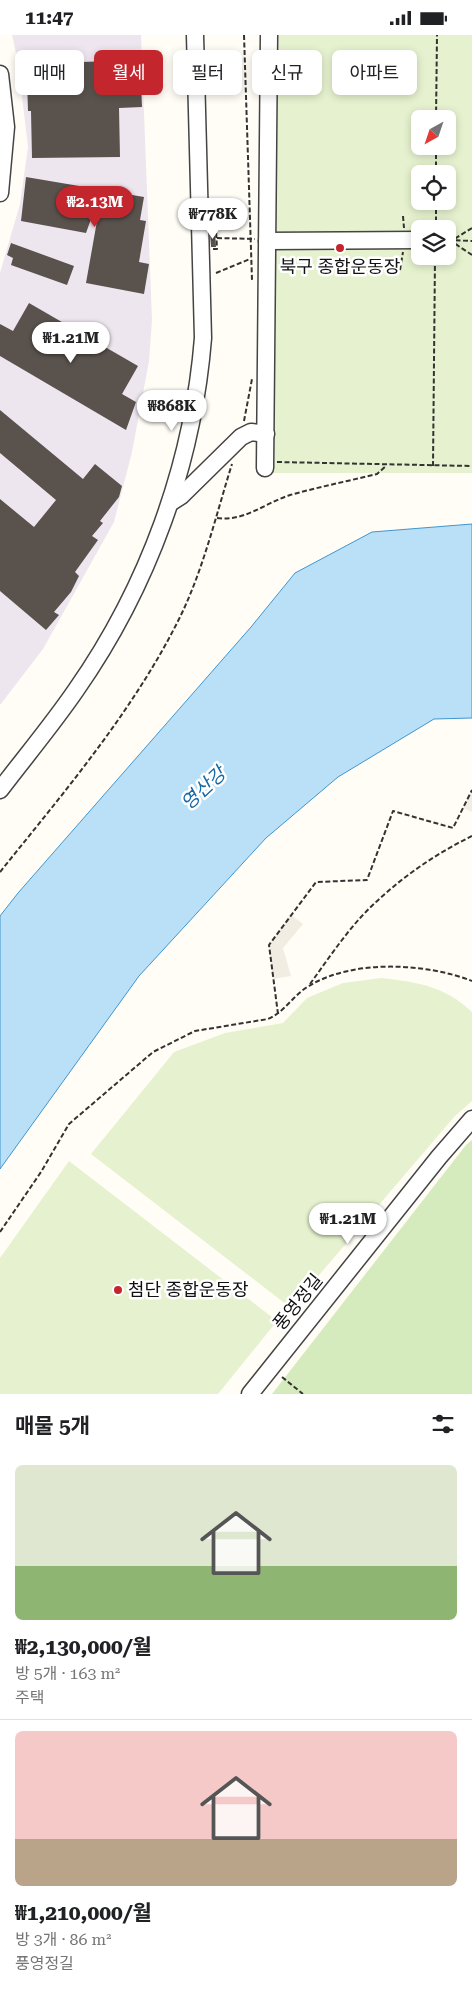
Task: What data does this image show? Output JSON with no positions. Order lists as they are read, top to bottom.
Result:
{
  "streets": {
    "street": ["풍영정길"]
  },
  "water": ["영산강"],
  "places": ["북구 종합운동장", "첨단 종합운동장"],
  "north": "bottom left",
  "page": {
    "status": "11:47",
    "chip": [
      "매매",
      "월세",
      "필터",
      "신규",
      "아파트"
    ],
    "price": [
      "₩2.13M",
      "₩778K",
      "₩1.21M",
      "₩868K",
      "₩1.21M"
    ],
    "heading": "매물 5개",
    "list": [
      {
        "name": "₩2,130,000/월",
        "note": "방 5개 · 163 m² · 주택"
      },
      {
        "name": "₩1,210,000/월",
        "note": "방 3개 · 86 m² · 풍영정길"
      }
    ]
  }
}
